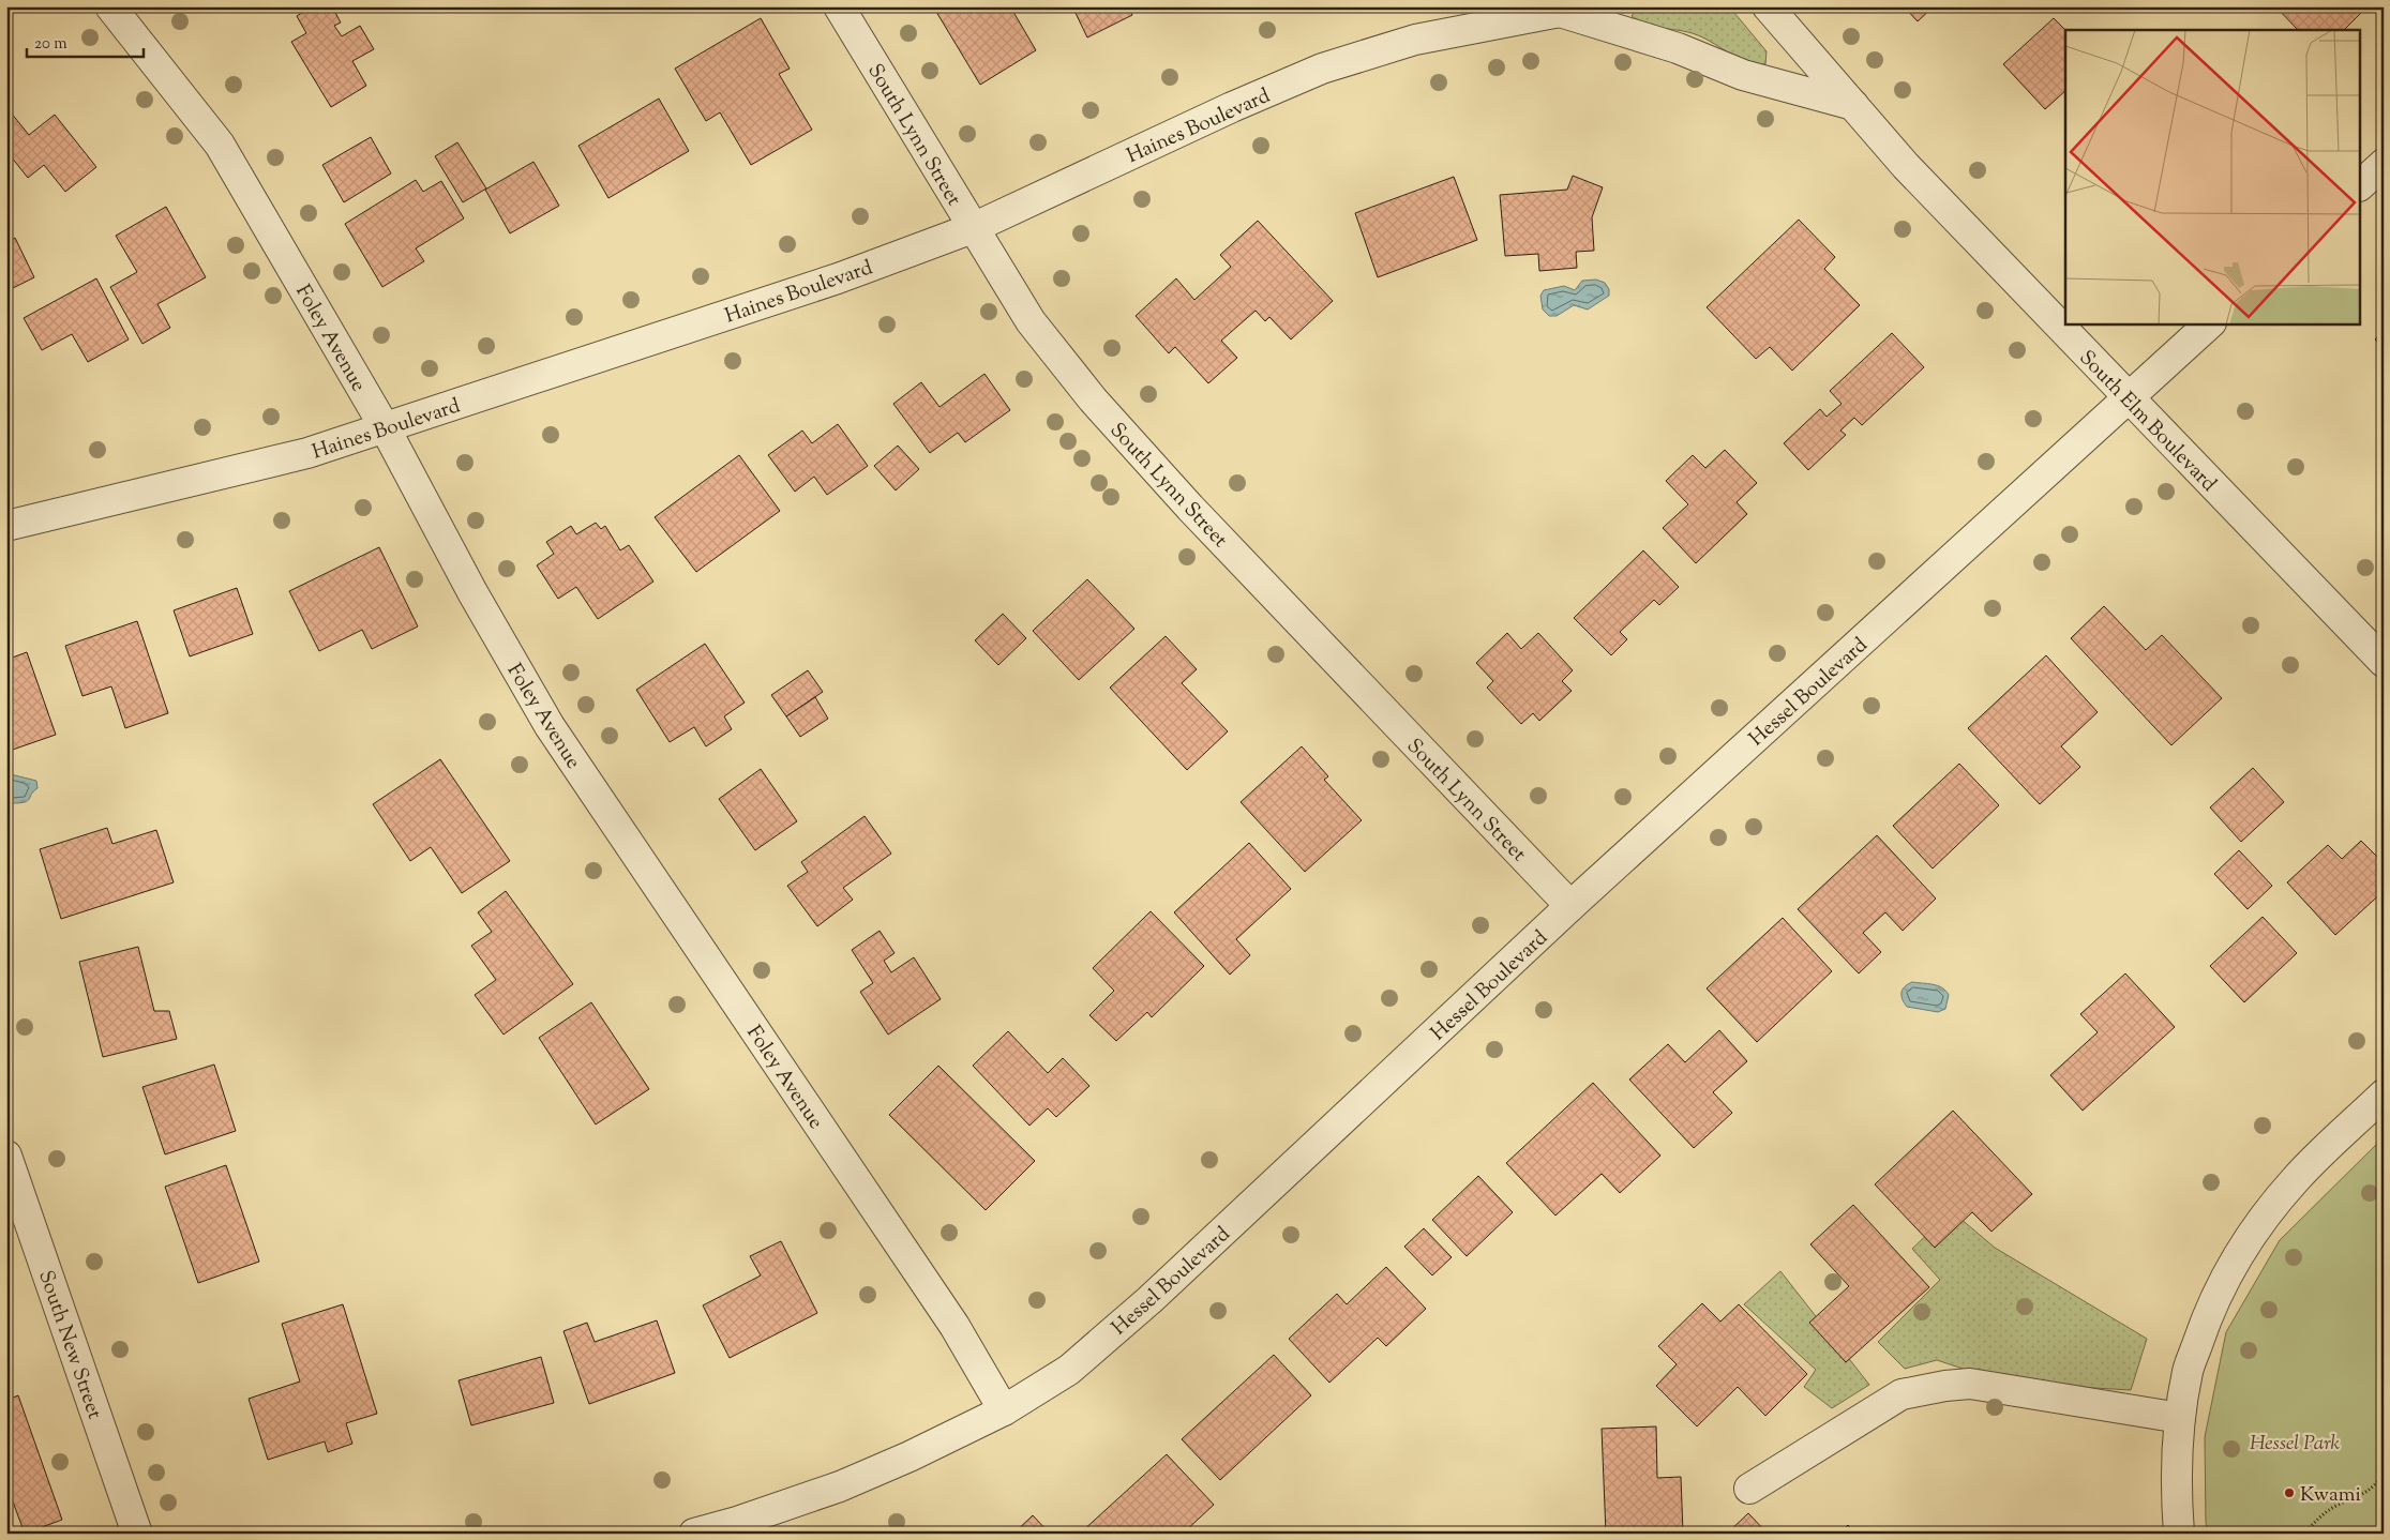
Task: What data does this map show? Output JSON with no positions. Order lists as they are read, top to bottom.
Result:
{
  "streets": {
    "street": [
      "Haines Boulevard",
      "South Lynn Street",
      "Foley Avenue",
      "South Elm Boulevard",
      "Hessel Boulevard",
      "South New Street"
    ]
  },
  "crossings": [
    ["Haines Boulevard", "South Lynn Street"],
    ["Haines Boulevard", "Foley Avenue"],
    ["South Lynn Street", "Hessel Boulevard"],
    ["Foley Avenue", "Hessel Boulevard"],
    ["South Elm Boulevard", "Hessel Boulevard"]
  ],
  "parks": ["Hessel Park"],
  "places": ["Kwami"],
  "scale_bar": "20 m"
}
